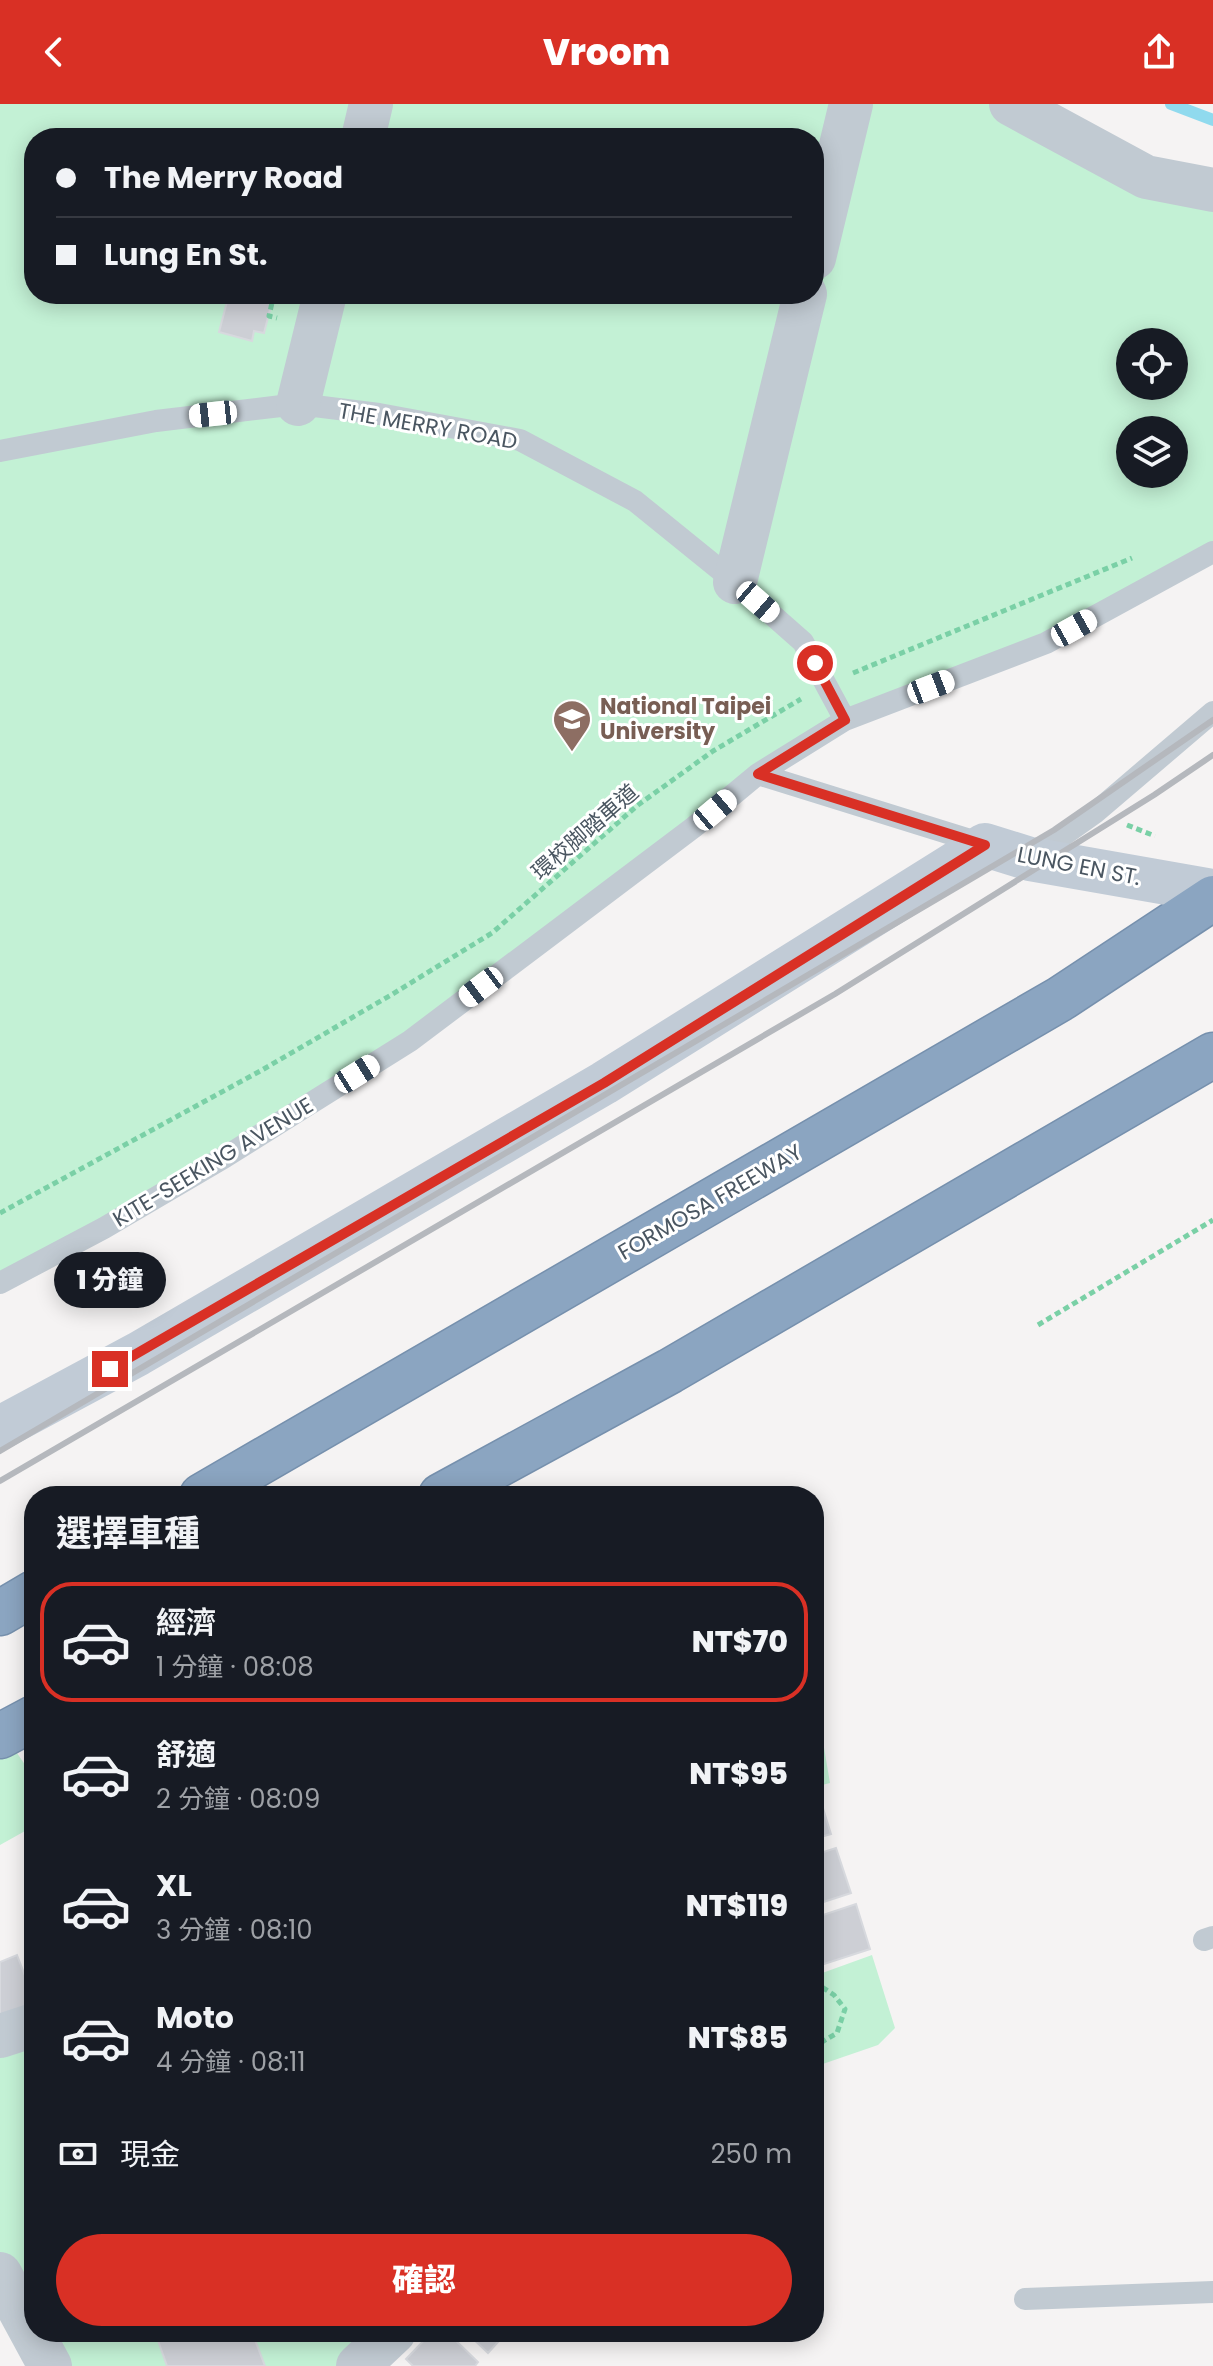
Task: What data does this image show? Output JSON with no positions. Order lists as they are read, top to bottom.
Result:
{
  "streets": {
    "highway": ["FORMOSA FREEWAY"],
    "street": ["LUNG EN ST."],
    "lane": ["THE MERRY ROAD", "KITE-SEEKING AVENUE"],
    "path": ["環校脚踏車道"]
  },
  "crossings": [
    ["THE MERRY ROAD", "環校脚踏車道"],
    ["THE MERRY ROAD", "KITE-SEEKING AVENUE"]
  ],
  "places": {
    "school or university": ["National Taipei University"]
  },
  "page": {
    "header": "Vroom",
    "banner": ["The Merry Road", "Lung En St."],
    "bubble": "1 分鐘",
    "heading": "選擇車種",
    "list": [
      {
        "name": "經濟",
        "note": "1 分鐘 · 08:08",
        "value": "NT$70"
      },
      {
        "name": "舒適",
        "note": "2 分鐘 · 08:09",
        "value": "NT$95"
      },
      {
        "name": "XL",
        "note": "3 分鐘 · 08:10",
        "value": "NT$119"
      },
      {
        "name": "Moto",
        "note": "4 分鐘 · 08:11",
        "value": "NT$85"
      }
    ],
    "pay": ["現金", "250 m"],
    "buttons": "確認"
  }
}
